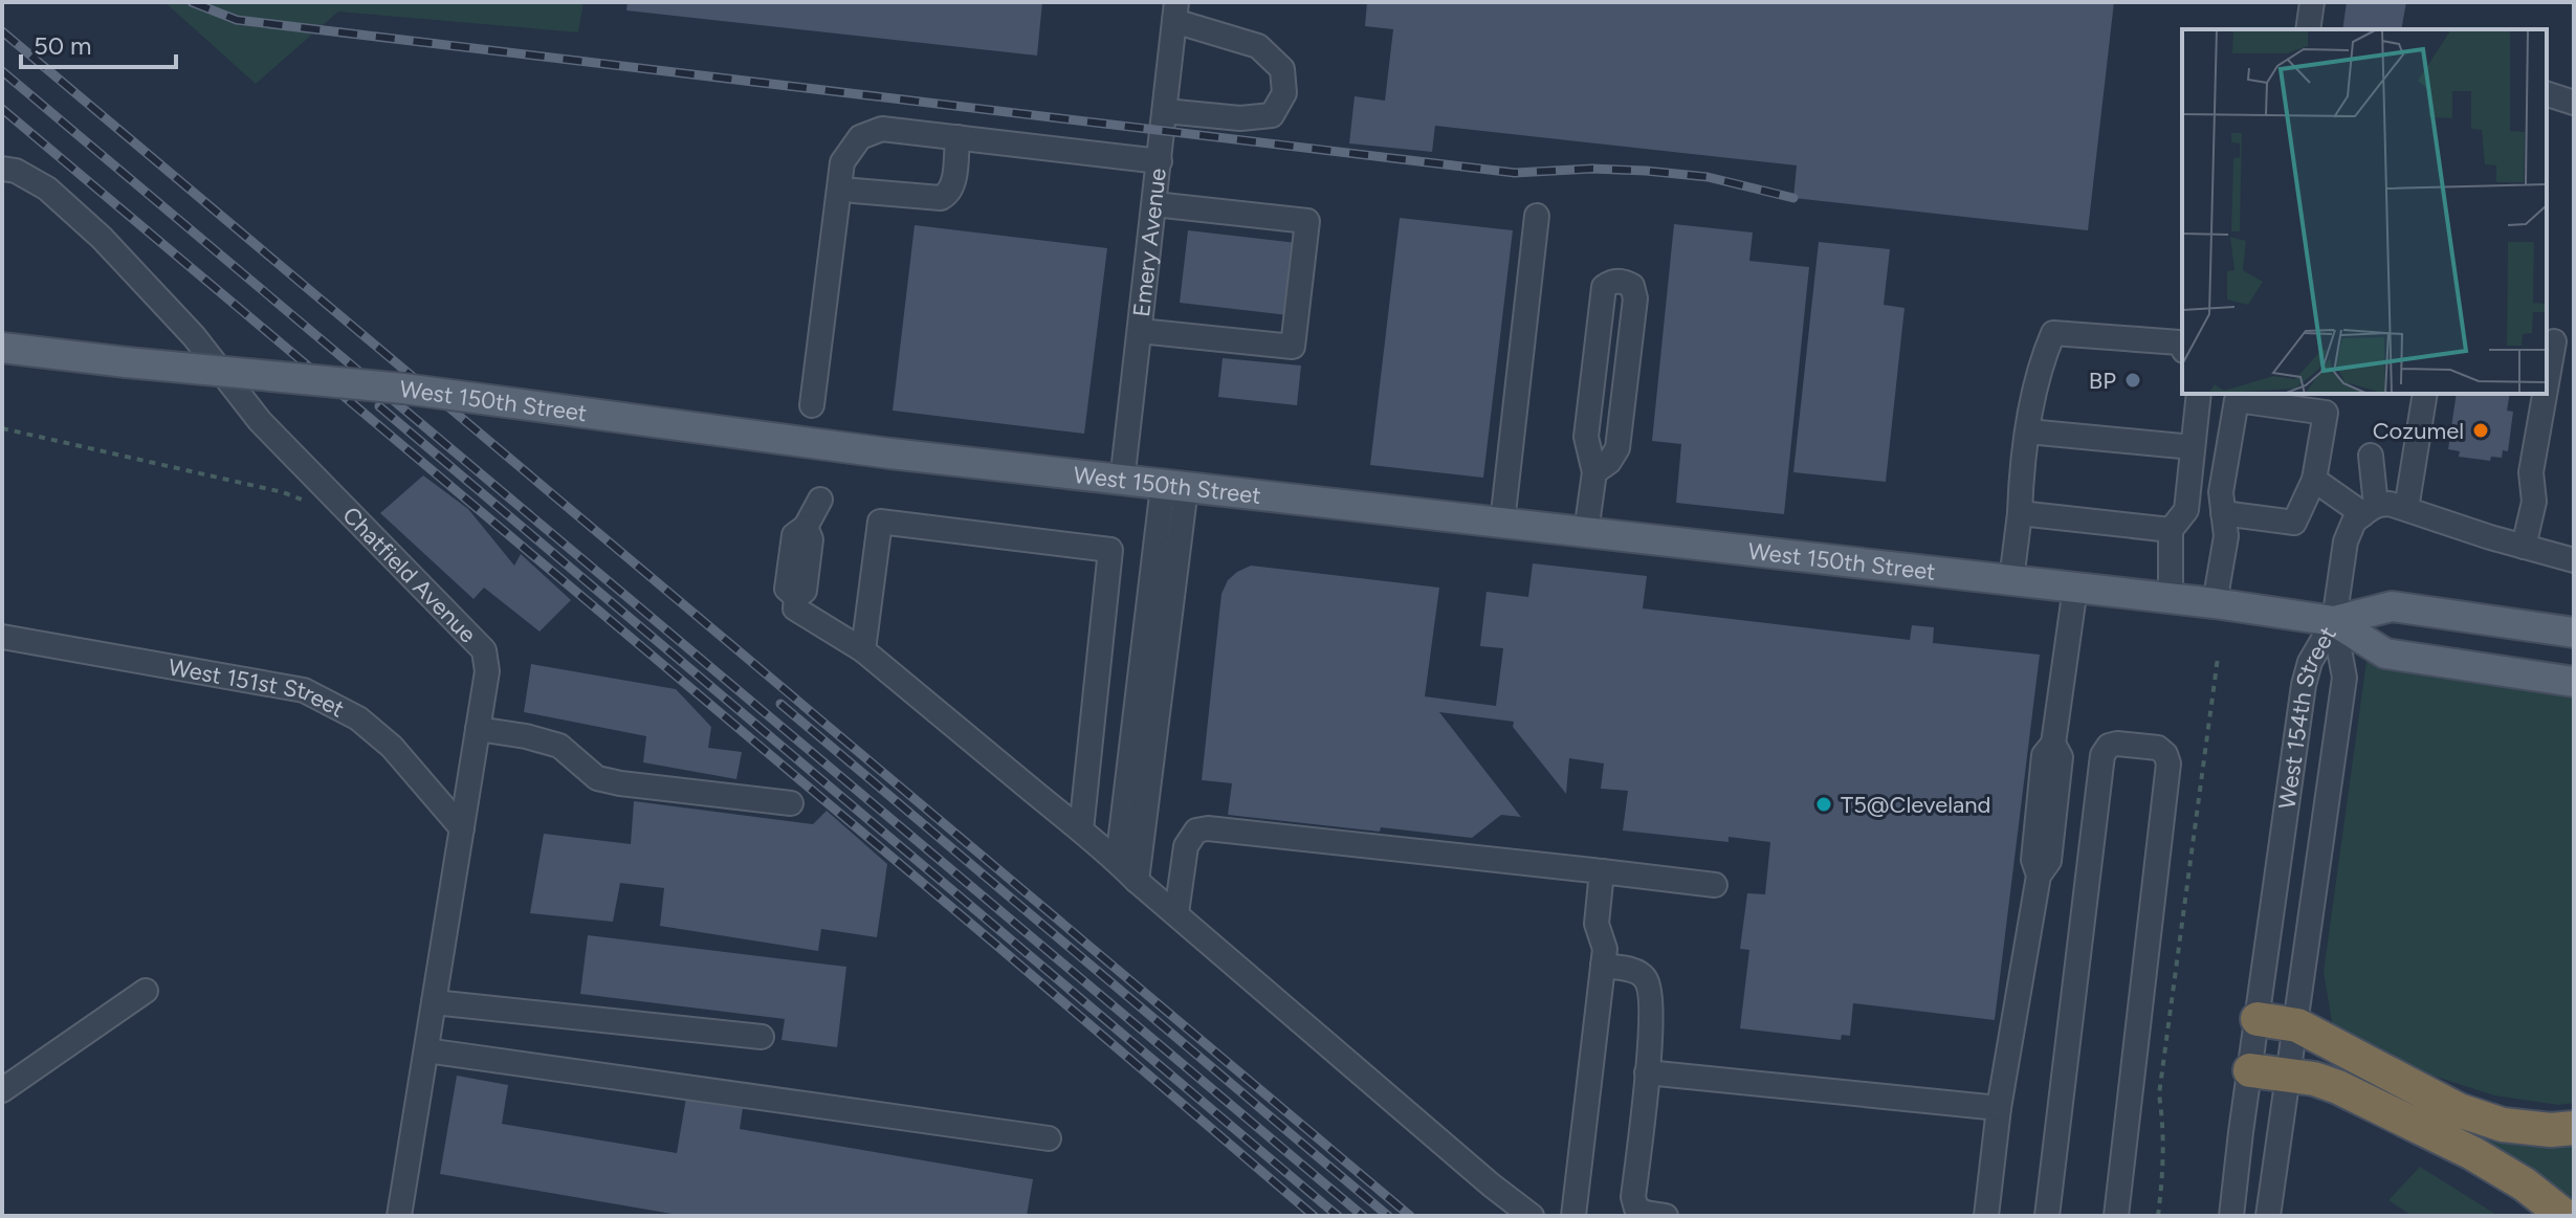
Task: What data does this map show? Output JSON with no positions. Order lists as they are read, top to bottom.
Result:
{
  "streets": {
    "main road": ["West 150th Street"],
    "street": [
      "Emery Avenue",
      "Chatfield Avenue",
      "West 151st Street",
      "West 154th Street"
    ]
  },
  "crossings": [
    ["Emery Avenue", "West 150th Street"],
    ["West 150th Street", "West 154th Street"],
    ["Chatfield Avenue", "West 151st Street"]
  ],
  "places": ["BP", "Cozumel", "T5@Cleveland"],
  "scale_bar": "50 m"
}
